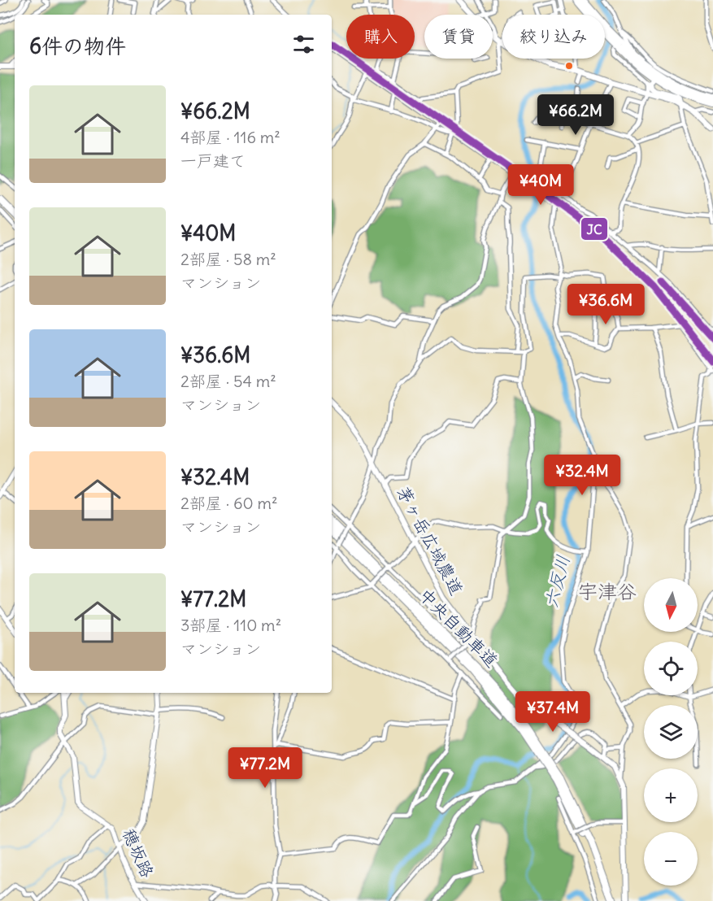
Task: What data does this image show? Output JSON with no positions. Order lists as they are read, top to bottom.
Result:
{
  "streets": {
    "highway": ["中央自動車道"],
    "street": ["茅ヶ岳広域農道", "穂坂路"]
  },
  "districts": ["宇津谷"],
  "water": ["六反川"],
  "lines": ["transit line JC"],
  "north": "bottom",
  "page": {
    "chip": ["購入", "賃貸", "絞り込み"],
    "heading": "6件の物件",
    "list": [
      {
        "name": "¥66.2M",
        "note": "4部屋 · 116 m² · 一戸建て"
      },
      {
        "name": "¥40M",
        "note": "2部屋 · 58 m² · マンション"
      },
      {
        "name": "¥36.6M",
        "note": "2部屋 · 54 m² · マンション"
      },
      {
        "name": "¥32.4M",
        "note": "2部屋 · 60 m² · マンション"
      },
      {
        "name": "¥77.2M",
        "note": "3部屋 · 110 m² · マンション"
      }
    ],
    "price": [
      "¥66.2M",
      "¥40M",
      "¥36.6M",
      "¥32.4M",
      "¥37.4M",
      "¥77.2M"
    ],
    "map_buttons": ["+", "−"]
  }
}
